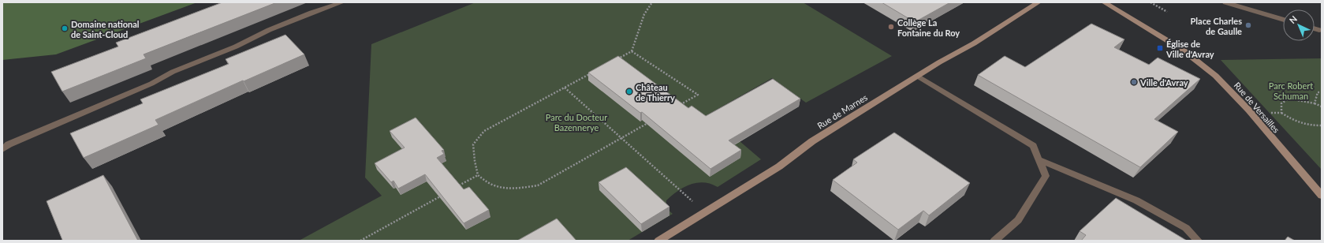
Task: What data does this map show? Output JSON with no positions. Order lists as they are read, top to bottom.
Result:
{
  "streets": {
    "main road": ["Rue de Versailles", "Rue de Marnes"]
  },
  "parks": ["Parc Robert Schuman", "Parc du Docteur Bazennerye"],
  "places": {
    "other": [
      "Place Charles de Gaulle",
      "Collège La Fontaine du Roy",
      "Domaine national de Saint-Cloud",
      "Ville d'Avray",
      "Château de Thierry"
    ],
    "transit": ["Église de Ville d'Avray"]
  },
  "north": "top left"
}
